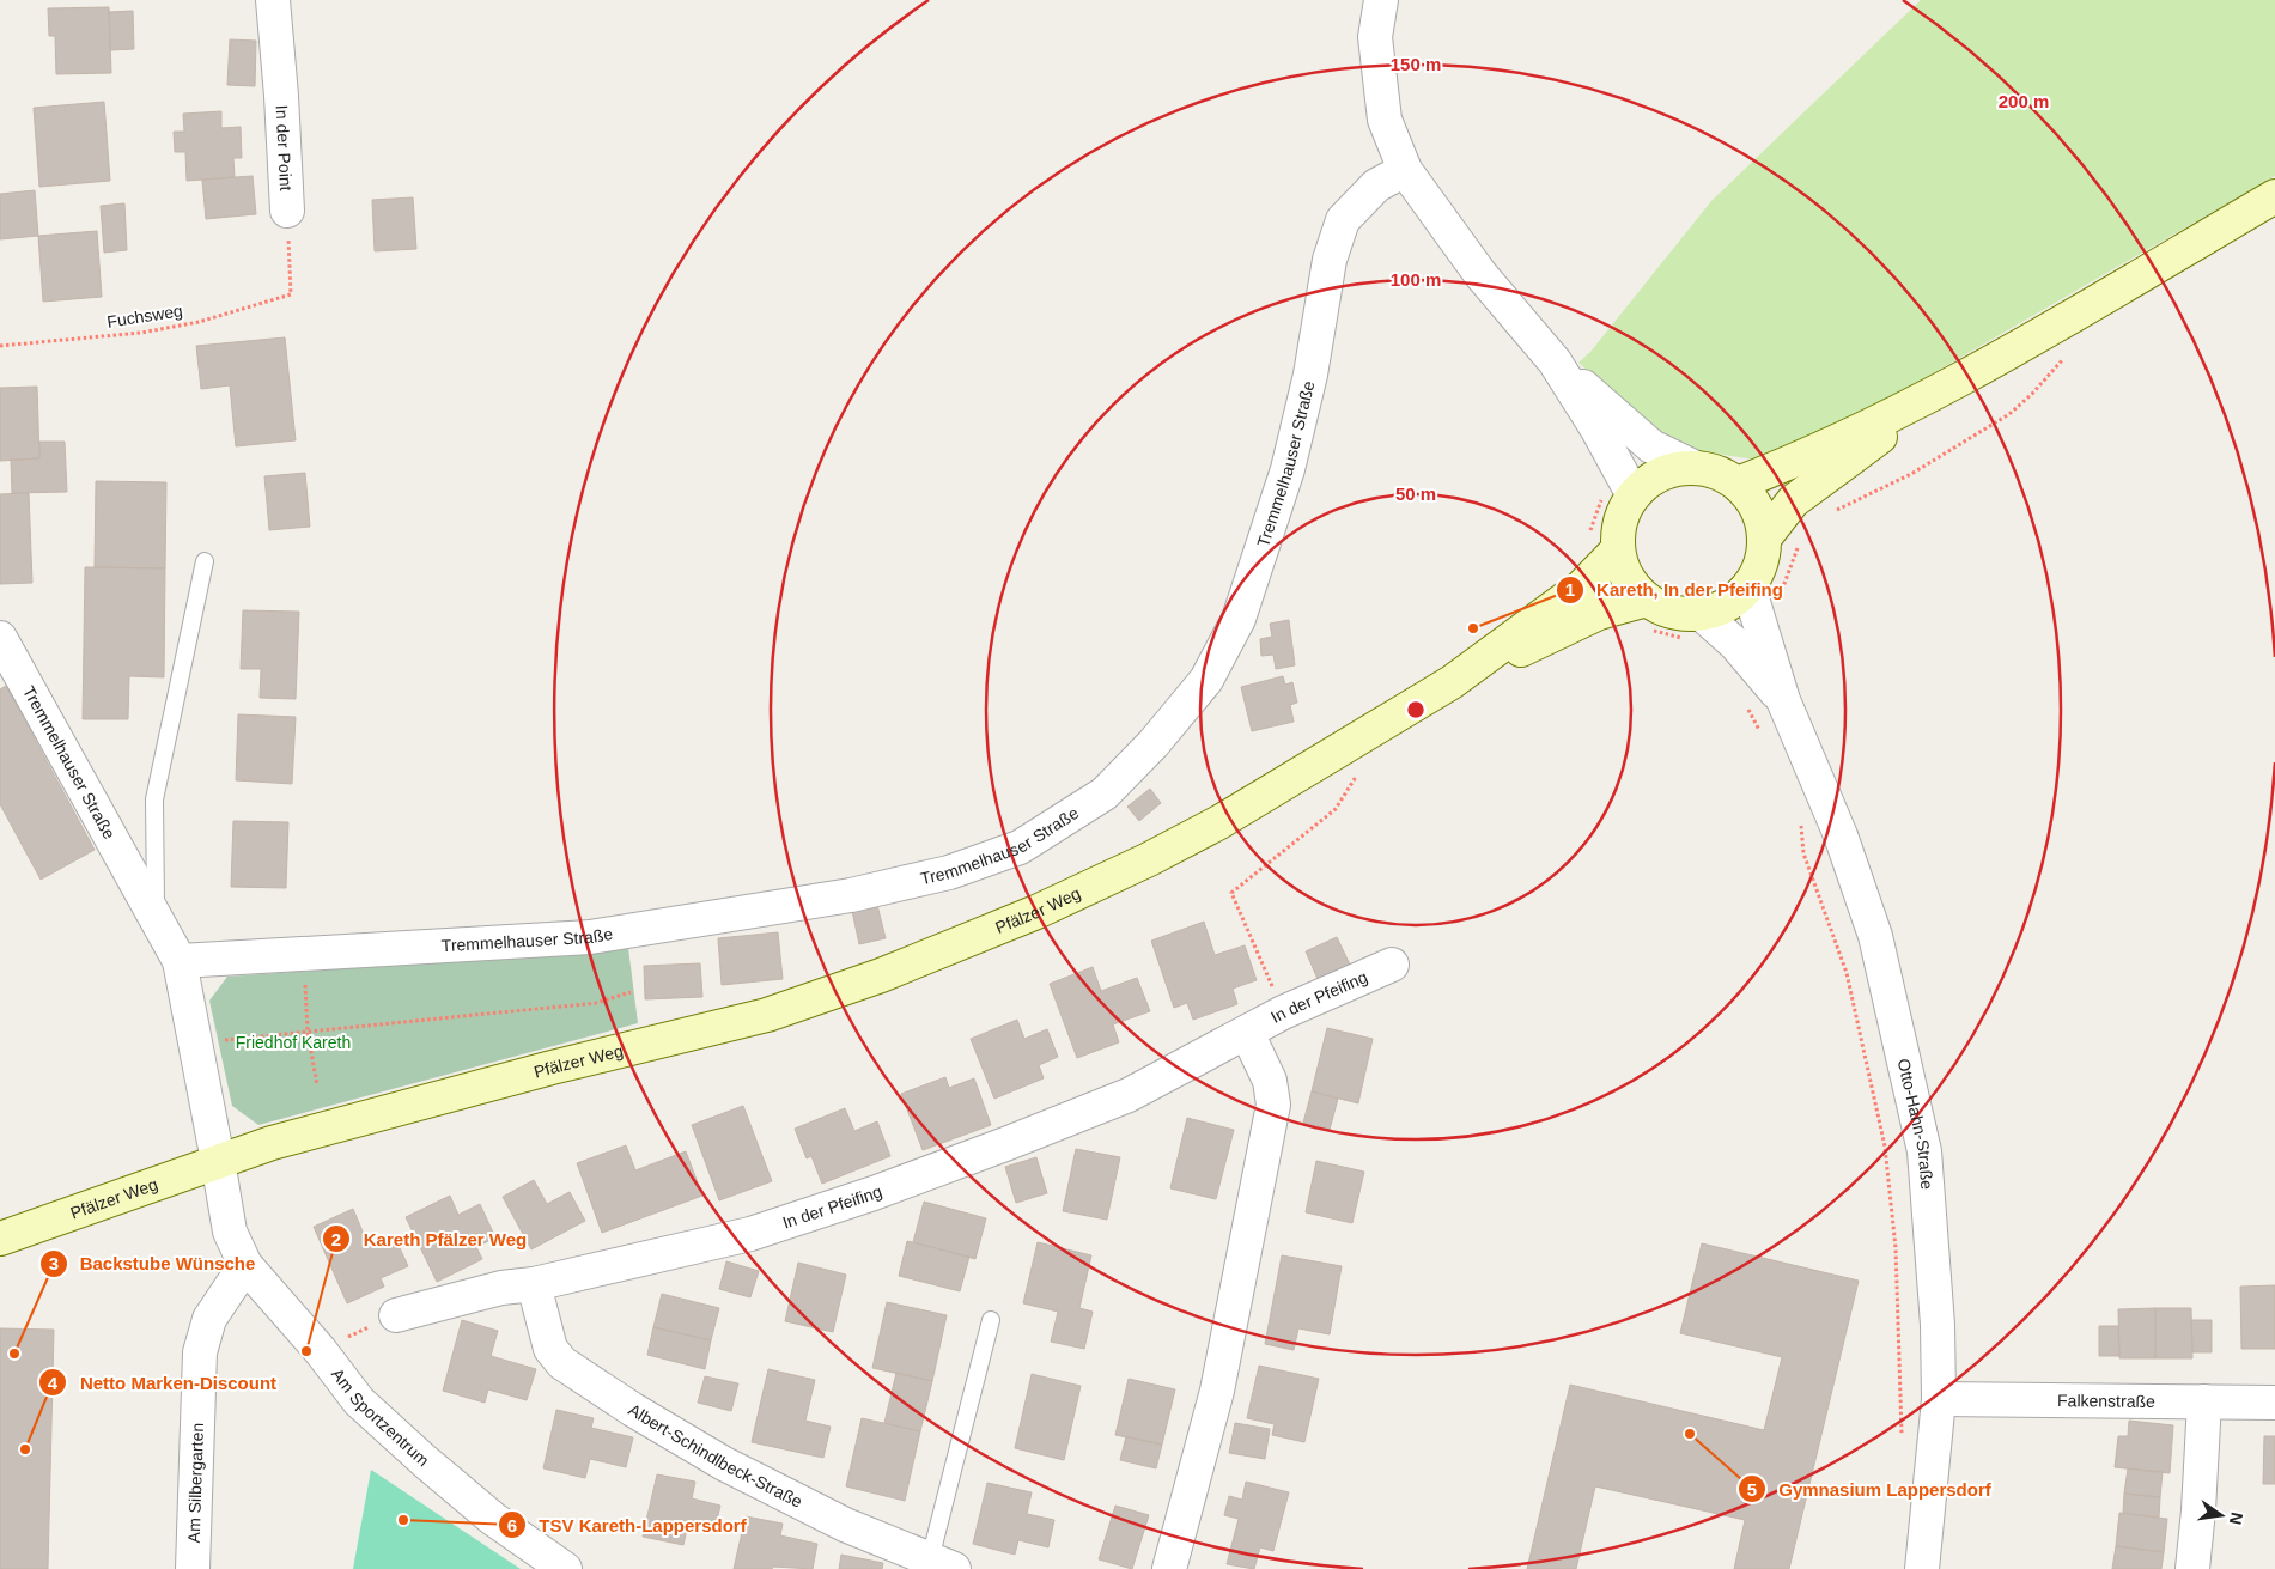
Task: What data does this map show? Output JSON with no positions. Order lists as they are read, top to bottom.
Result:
{
  "streets": {
    "street": [
      "In der Point",
      "Tremmelhauser Straße",
      "Pfälzer Weg",
      "In der Pfeifing",
      "Otto-Hahn-Straße",
      "Falkenstraße",
      "Am Sportzentrum",
      "Albert-Schindlbeck-Straße",
      "Am Silbergarten"
    ],
    "path": ["Fuchsweg"]
  },
  "crossings": [
    ["In der Point", "Fuchsweg"],
    ["Tremmelhauser Straße", "Pfälzer Weg"],
    ["Tremmelhauser Straße", "Am Sportzentrum"],
    ["Pfälzer Weg", "Am Sportzentrum"],
    ["In der Pfeifing", "Albert-Schindlbeck-Straße"],
    ["Otto-Hahn-Straße", "Falkenstraße"],
    ["Am Sportzentrum", "Am Silbergarten"]
  ],
  "parks": ["Friedhof Kareth"],
  "places": [
    "Kareth, In der Pfeifing",
    "Kareth Pfälzer Weg",
    "Backstube Wünsche",
    "Gymnasium Lappersdorf",
    "Netto Marken-Discount",
    "TSV Kareth-Lappersdorf"
  ],
  "north": "right",
  "rings": [
    "150 m",
    "200 m",
    "100 m",
    "50 m"
  ]
}
